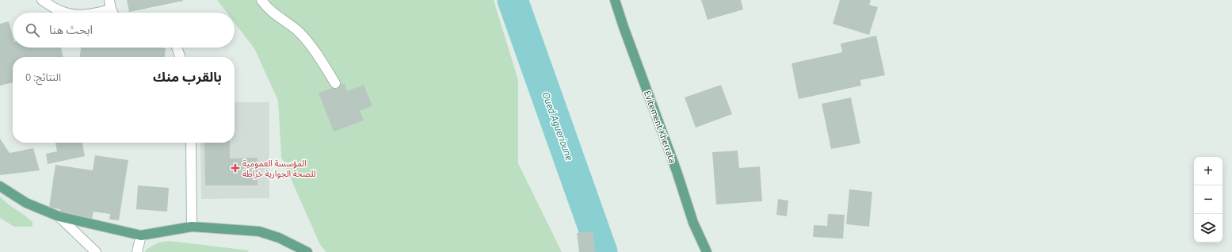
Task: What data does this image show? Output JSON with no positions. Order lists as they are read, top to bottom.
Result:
{
  "streets": {
    "main road": ["Evitement Kherrata"]
  },
  "water": ["Oued Aguerioune"],
  "places": {
    "health": ["المؤسسة العمومية للصحة الجوارية خراطة"]
  },
  "page": {
    "search": "ابحث هنا",
    "heading": ["بالقرب منك", "النتائج: 0"],
    "map_buttons": ["+", "−"]
  }
}
